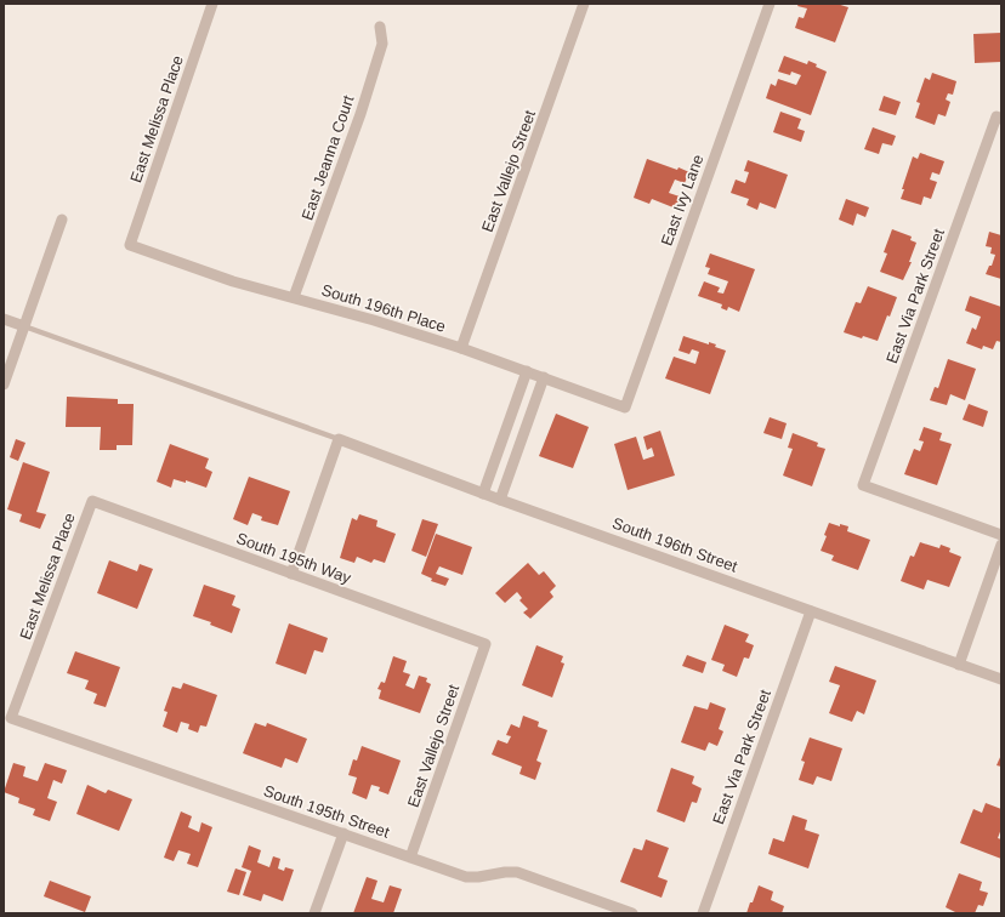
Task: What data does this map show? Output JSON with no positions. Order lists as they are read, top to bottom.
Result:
{
  "streets": {
    "street": [
      "East Melissa Place",
      "East Jeanna Court",
      "East Vallejo Street",
      "East Ivy Lane",
      "East Via Park Street",
      "South 196th Place",
      "South 196th Street",
      "South 195th Way",
      "South 195th Street"
    ]
  },
  "crossings": [
    ["East Melissa Place", "South 196th Place"],
    ["East Melissa Place", "South 195th Way"],
    ["East Melissa Place", "South 195th Street"],
    ["East Jeanna Court", "South 196th Place"],
    ["East Vallejo Street", "South 196th Place"],
    ["East Vallejo Street", "South 195th Way"],
    ["East Vallejo Street", "South 195th Street"],
    ["East Ivy Lane", "South 196th Place"],
    ["East Via Park Street", "South 196th Street"]
  ]
}
